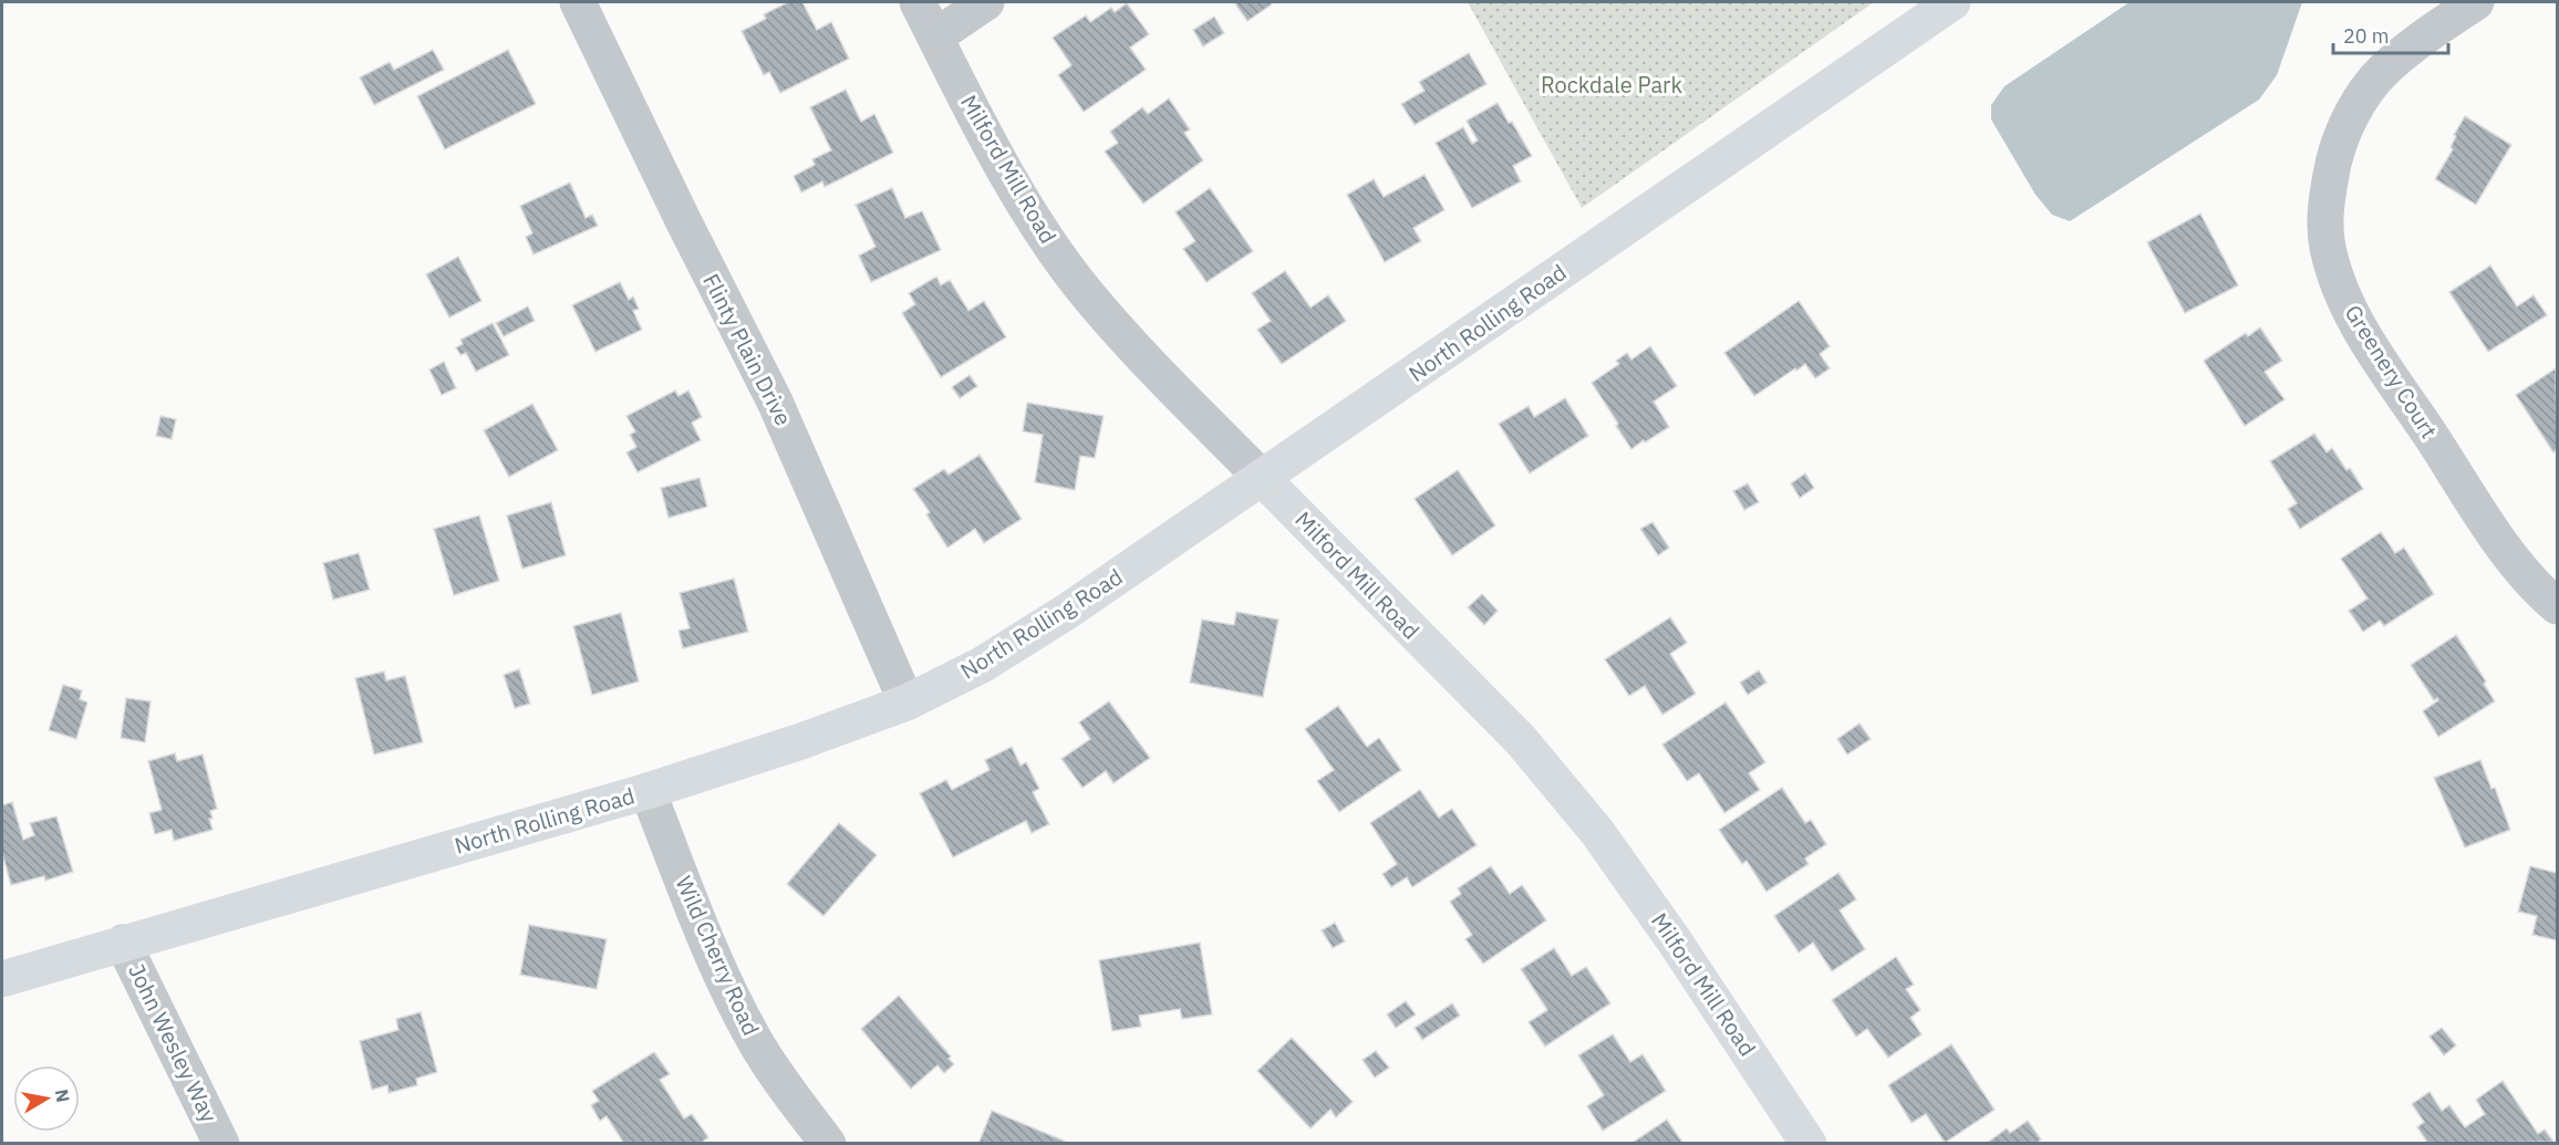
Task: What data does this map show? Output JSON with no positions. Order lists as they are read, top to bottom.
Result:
{
  "streets": {
    "main road": ["Milford Mill Road", "North Rolling Road"],
    "street": [
      "Flinty Plain Drive",
      "Greenery Court",
      "Wild Cherry Road",
      "John Wesley Way"
    ]
  },
  "crossings": [
    ["Milford Mill Road", "North Rolling Road"],
    ["North Rolling Road", "Flinty Plain Drive"],
    ["North Rolling Road", "Wild Cherry Road"],
    ["North Rolling Road", "John Wesley Way"]
  ],
  "parks": ["Rockdale Park"],
  "scale_bar": "20 m",
  "north": "right"
}
